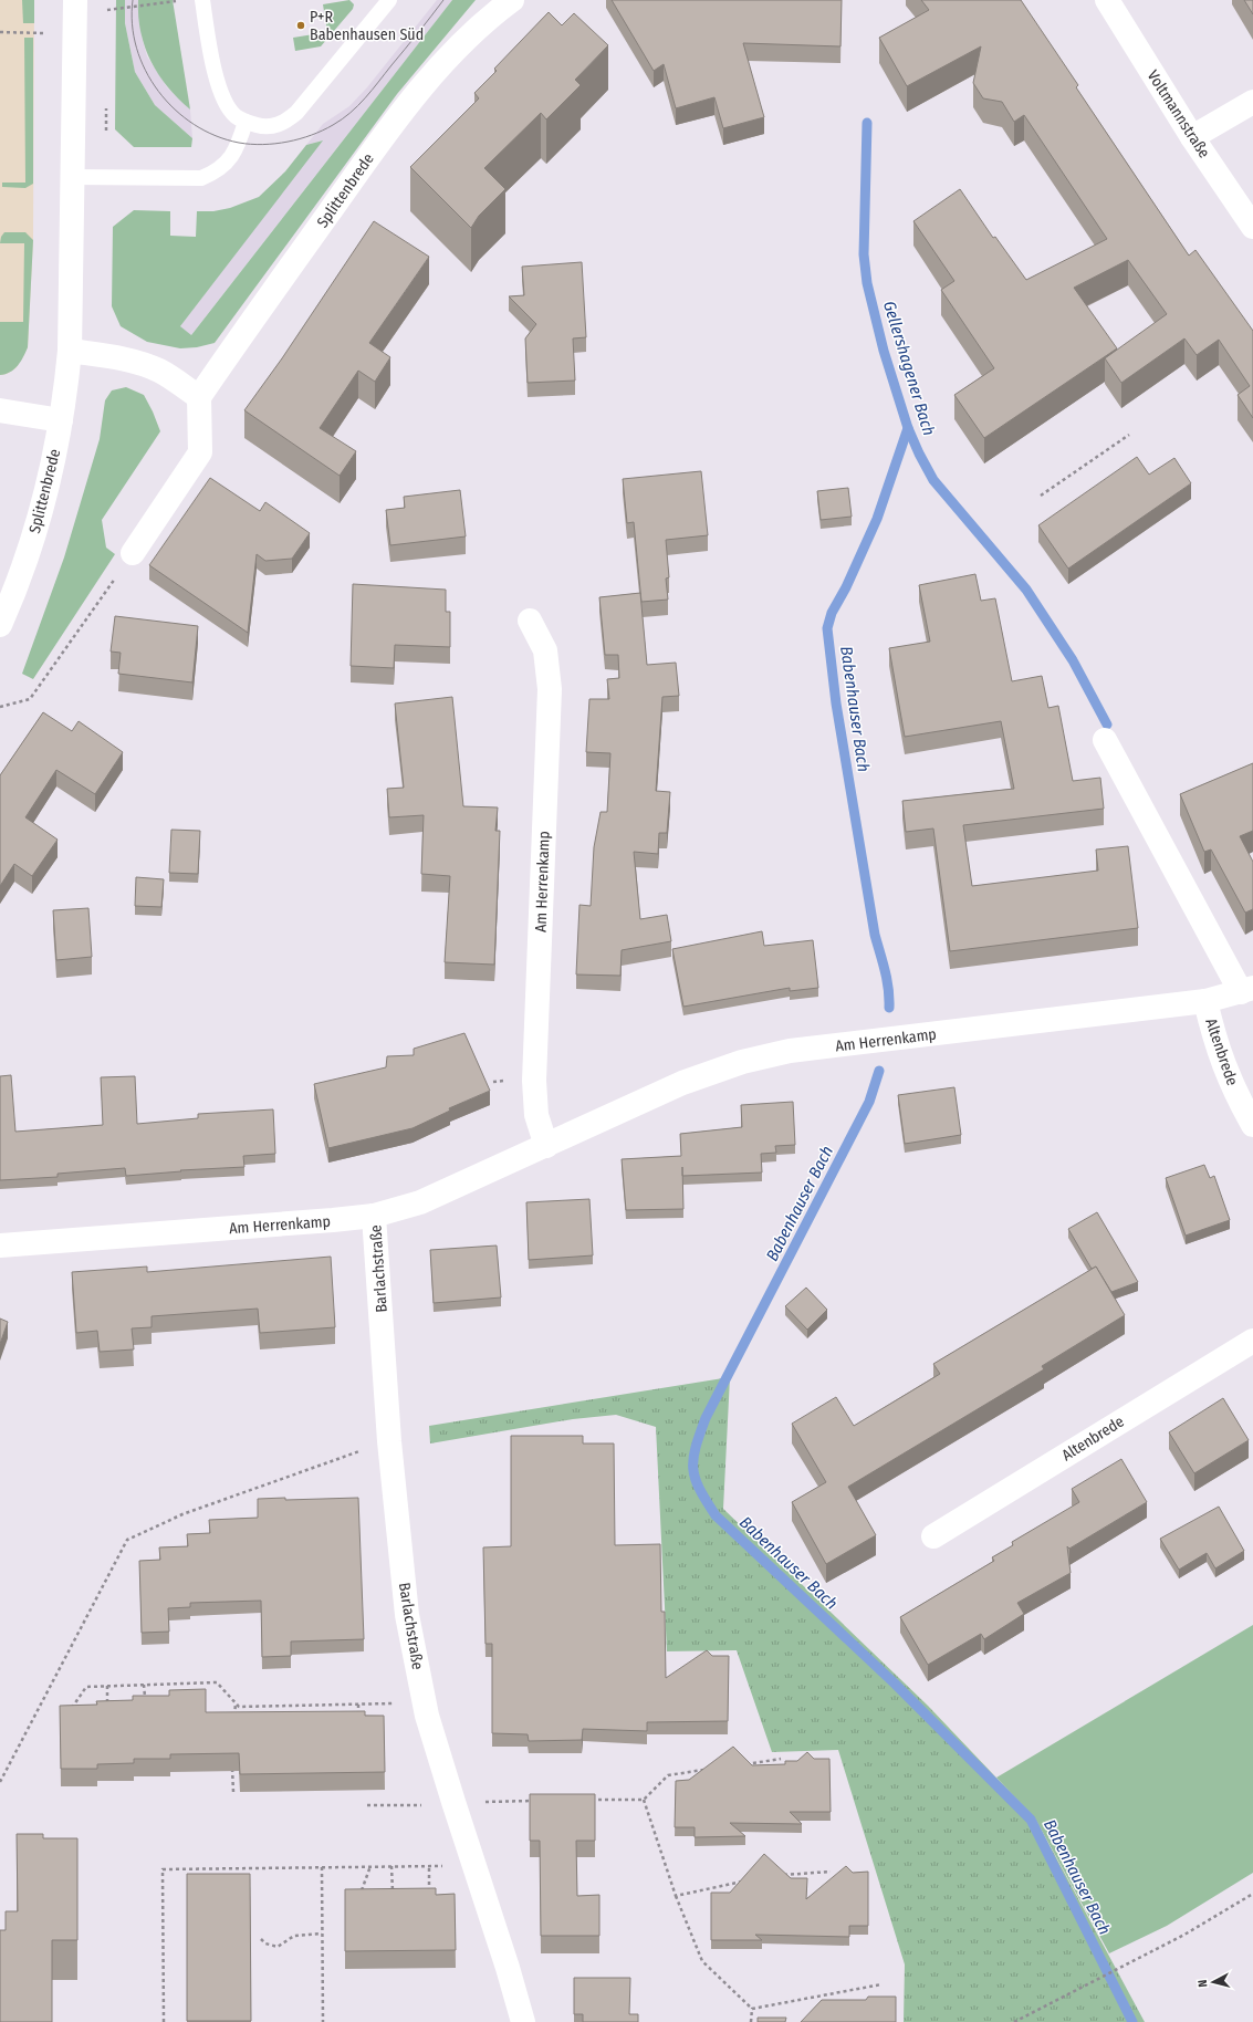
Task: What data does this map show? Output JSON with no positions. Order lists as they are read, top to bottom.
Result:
{
  "streets": {
    "street": [
      "Voltmannstraße",
      "Splittenbrede",
      "Am Herrenkamp",
      "Altenbrede",
      "Barlachstraße"
    ]
  },
  "crossings": [
    ["Am Herrenkamp", "Altenbrede"],
    ["Am Herrenkamp", "Barlachstraße"]
  ],
  "water": ["Gellershagener Bach", "Babenhauser Bach"],
  "places": ["P+R Babenhausen Süd"],
  "north": "left"
}
